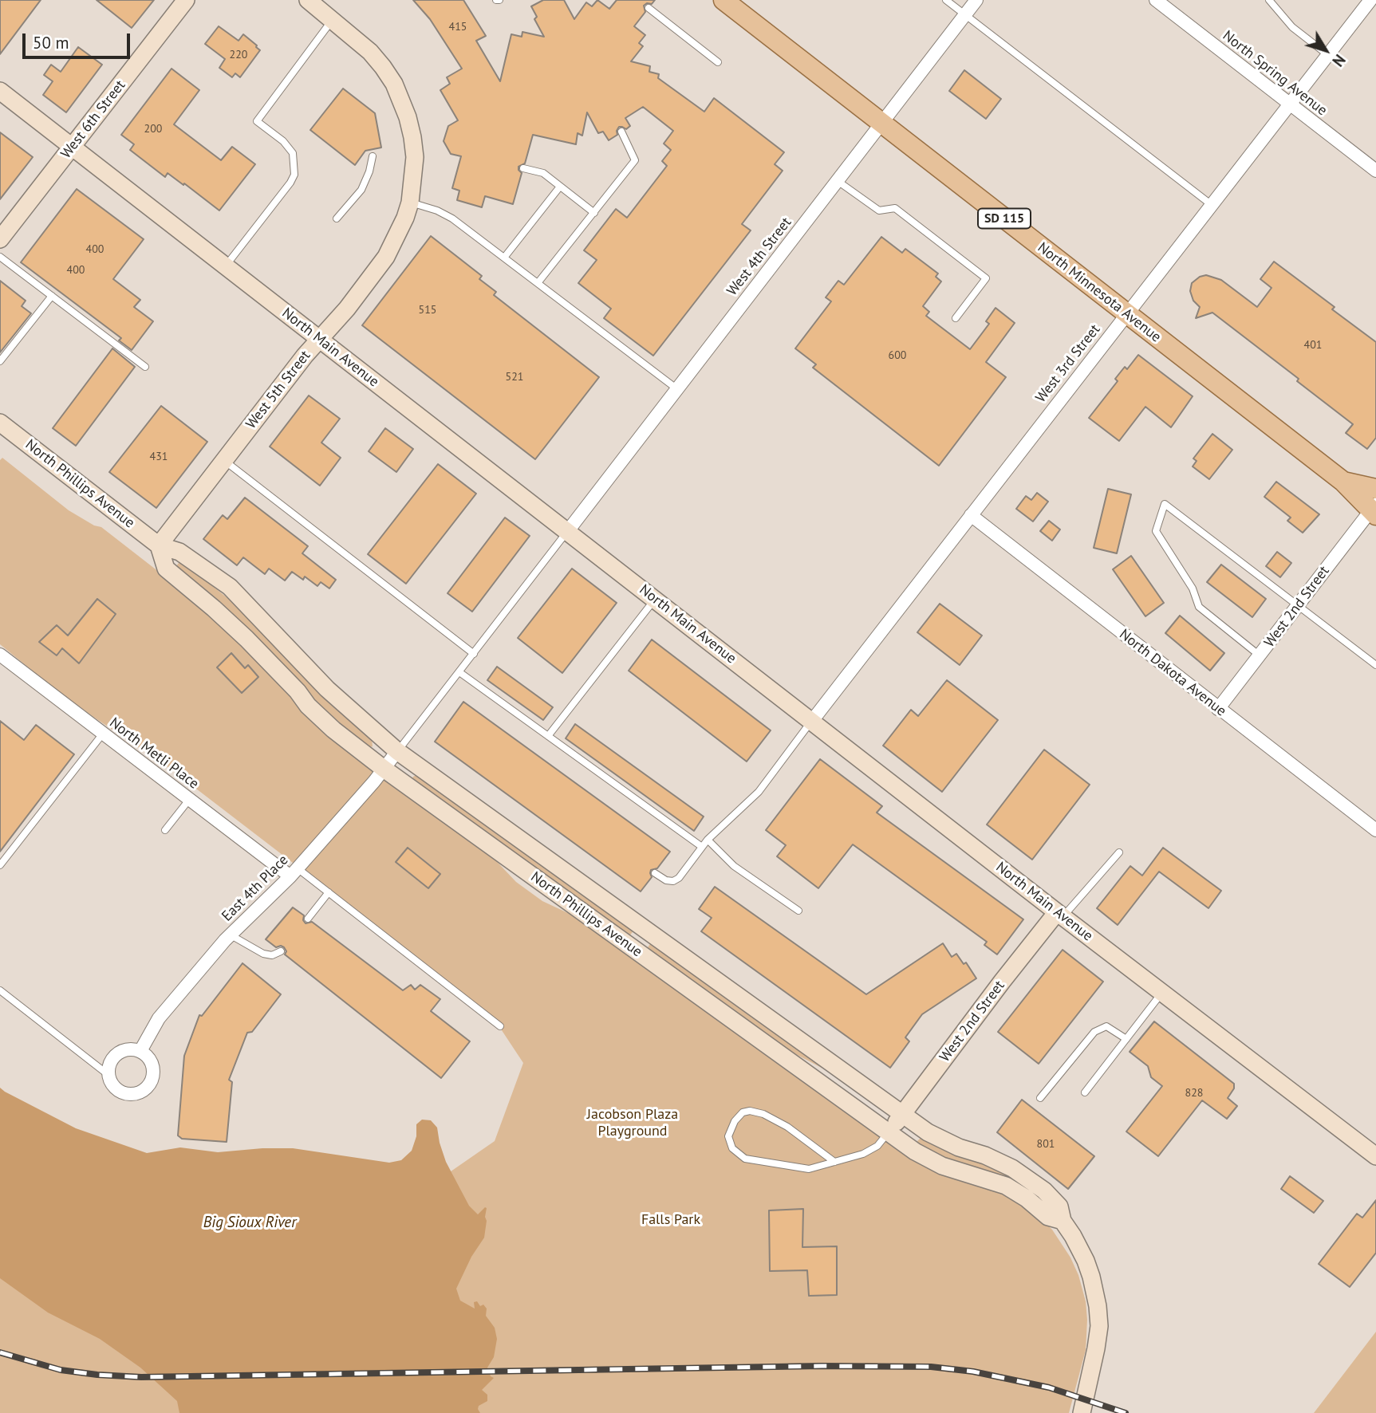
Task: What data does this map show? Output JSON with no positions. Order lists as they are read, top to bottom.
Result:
{
  "streets": {
    "main road": ["SD 115", "North Minnesota Avenue"],
    "street": [
      "North Spring Avenue",
      "West 6th Street",
      "West 4th Street",
      "North Main Avenue",
      "West 3rd Street",
      "West 5th Street",
      "North Phillips Avenue",
      "West 2nd Street",
      "North Dakota Avenue",
      "North Metli Place",
      "East 4th Place"
    ]
  },
  "crossings": [
    ["North Spring Avenue", "West 3rd Street"],
    ["West 6th Street", "North Main Avenue"],
    ["West 4th Street", "North Minnesota Avenue"],
    ["West 4th Street", "North Main Avenue"],
    ["North Minnesota Avenue", "West 3rd Street"],
    ["North Minnesota Avenue", "West 2nd Street"],
    ["North Main Avenue", "West 3rd Street"],
    ["North Main Avenue", "West 5th Street"],
    ["North Main Avenue", "West 2nd Street"],
    ["West 3rd Street", "North Dakota Avenue"],
    ["West 5th Street", "North Phillips Avenue"],
    ["North Phillips Avenue", "West 2nd Street"],
    ["North Phillips Avenue", "East 4th Place"],
    ["West 2nd Street", "North Dakota Avenue"],
    ["North Metli Place", "East 4th Place"]
  ],
  "water": ["Big Sioux River"],
  "parks": ["Jacobson Plaza Playground", "Falls Park"],
  "house_numbers": [
    "415",
    "220",
    "200",
    "400",
    "400",
    "515",
    "401",
    "600",
    "521",
    "431",
    "828",
    "801"
  ],
  "scale_bar": "50 m",
  "north": "bottom right"
}
